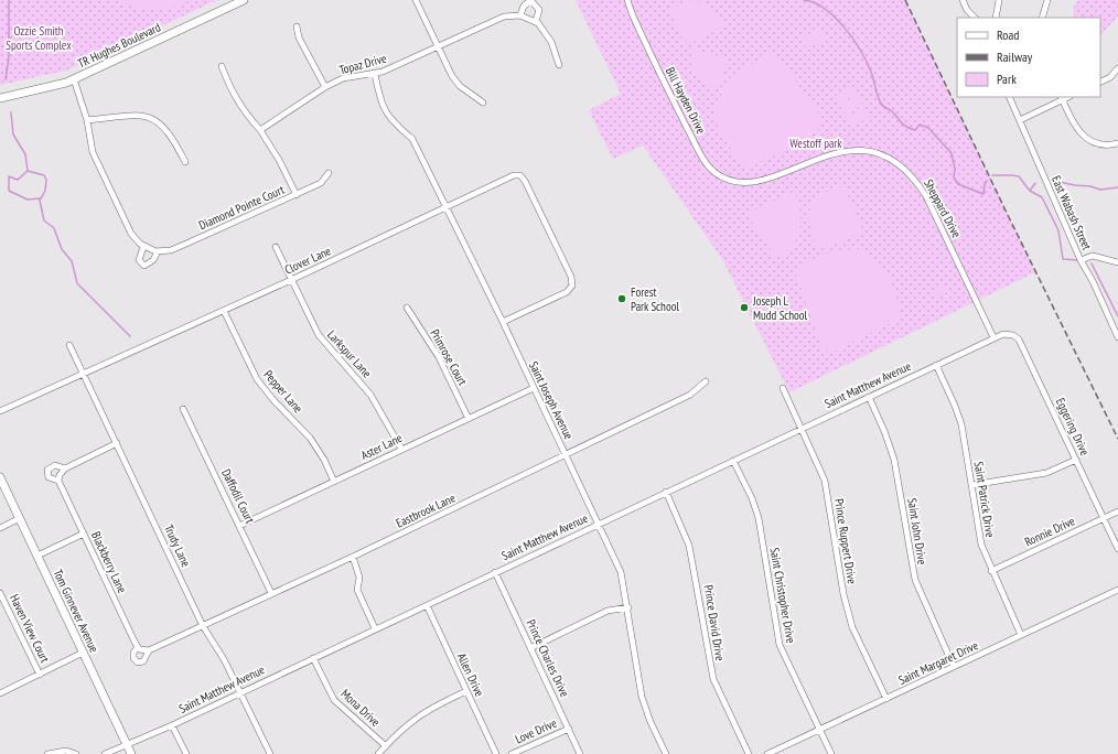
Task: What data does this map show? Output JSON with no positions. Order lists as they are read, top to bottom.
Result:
{
  "streets": {
    "main road": ["TR Hughes Boulevard", "Tom Ginnever Avenue"],
    "street": [
      "Topaz Drive",
      "Bill Hayden Drive",
      "Diamond Pointe Court",
      "Sheppard Drive",
      "East Wabash Street",
      "Clover Lane",
      "Larkspur Lane",
      "Primrose Court",
      "Saint Matthew Avenue",
      "Pepper Lane",
      "Saint Joseph Avenue",
      "Eggering Drive",
      "Aster Lane",
      "Daffodil Court",
      "Saint Patrick Drive",
      "Eastbrook Lane",
      "Saint John Drive",
      "Ronnie Drive",
      "Prince Ruppert Drive",
      "Trudy Lane",
      "Blackberry Lane",
      "Saint Christopher Drive",
      "Prince David Drive",
      "Haven View Court",
      "Prince Charles Drive",
      "Saint Margaret Drive",
      "Allen Drive",
      "Mona Drive",
      "Love Drive"
    ]
  },
  "crossings": [
    ["Topaz Drive", "Saint Joseph Avenue"],
    ["Bill Hayden Drive", "Sheppard Drive"],
    ["Sheppard Drive", "Saint Matthew Avenue"],
    ["Sheppard Drive", "Eggering Drive"],
    ["Clover Lane", "Larkspur Lane"],
    ["Clover Lane", "Pepper Lane"],
    ["Clover Lane", "Saint Joseph Avenue"],
    ["Clover Lane", "Trudy Lane"],
    ["Larkspur Lane", "Aster Lane"],
    ["Primrose Court", "Aster Lane"],
    ["Saint Matthew Avenue", "Saint Joseph Avenue"],
    ["Saint Matthew Avenue", "Eggering Drive"],
    ["Saint Matthew Avenue", "Saint Patrick Drive"],
    ["Saint Matthew Avenue", "Saint John Drive"],
    ["Saint Matthew Avenue", "Prince Ruppert Drive"],
    ["Saint Matthew Avenue", "Trudy Lane"],
    ["Saint Matthew Avenue", "Saint Christopher Drive"],
    ["Saint Matthew Avenue", "Tom Ginnever Avenue"],
    ["Saint Matthew Avenue", "Prince David Drive"],
    ["Saint Matthew Avenue", "Prince Charles Drive"],
    ["Saint Matthew Avenue", "Allen Drive"],
    ["Saint Matthew Avenue", "Mona Drive"],
    ["Pepper Lane", "Aster Lane"],
    ["Saint Joseph Avenue", "Aster Lane"],
    ["Saint Joseph Avenue", "Eastbrook Lane"],
    ["Eggering Drive", "Ronnie Drive"],
    ["Aster Lane", "Daffodil Court"],
    ["Daffodil Court", "Eastbrook Lane"],
    ["Saint Patrick Drive", "Ronnie Drive"],
    ["Saint Patrick Drive", "Saint Margaret Drive"],
    ["Eastbrook Lane", "Trudy Lane"],
    ["Eastbrook Lane", "Blackberry Lane"],
    ["Saint John Drive", "Saint Margaret Drive"],
    ["Prince Ruppert Drive", "Saint Margaret Drive"],
    ["Saint Christopher Drive", "Saint Margaret Drive"],
    ["Prince Charles Drive", "Love Drive"]
  ],
  "parks": ["Ozzie Smith Sports Complex", "Westoff park"],
  "places": ["Forest Park School", "Joseph L Mudd School"],
  "legend": ["Road", "Railway", "Park"]
}
